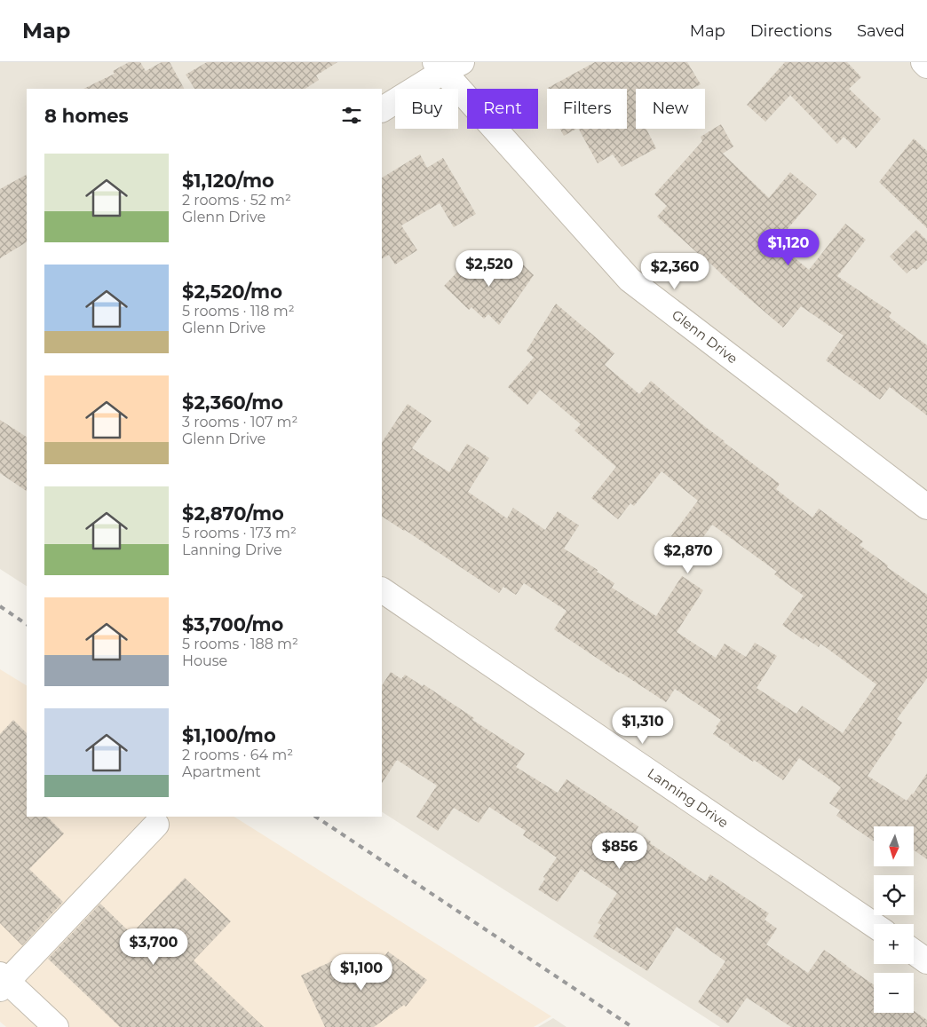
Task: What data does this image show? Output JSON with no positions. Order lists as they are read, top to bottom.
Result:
{
  "streets": {
    "street": ["Glenn Drive", "Lanning Drive"]
  },
  "north": "bottom",
  "page": {
    "header": "Map",
    "nav": ["Map", "Directions", "Saved"],
    "chip": [
      "Buy",
      "Rent",
      "Filters",
      "New"
    ],
    "heading": "8 homes",
    "list": [
      {
        "name": "$1,120/mo",
        "note": "2 rooms · 52 m² · Glenn Drive"
      },
      {
        "name": "$2,520/mo",
        "note": "5 rooms · 118 m² · Glenn Drive"
      },
      {
        "name": "$2,360/mo",
        "note": "3 rooms · 107 m² · Glenn Drive"
      },
      {
        "name": "$2,870/mo",
        "note": "5 rooms · 173 m² · Lanning Drive"
      },
      {
        "name": "$3,700/mo",
        "note": "5 rooms · 188 m² · House"
      },
      {
        "name": "$1,100/mo",
        "note": "2 rooms · 64 m² · Apartment"
      }
    ],
    "price": [
      "$1,120",
      "$2,520",
      "$2,360",
      "$2,870",
      "$1,310",
      "$856",
      "$3,700",
      "$1,100"
    ],
    "map_buttons": ["+", "−"]
  }
}
